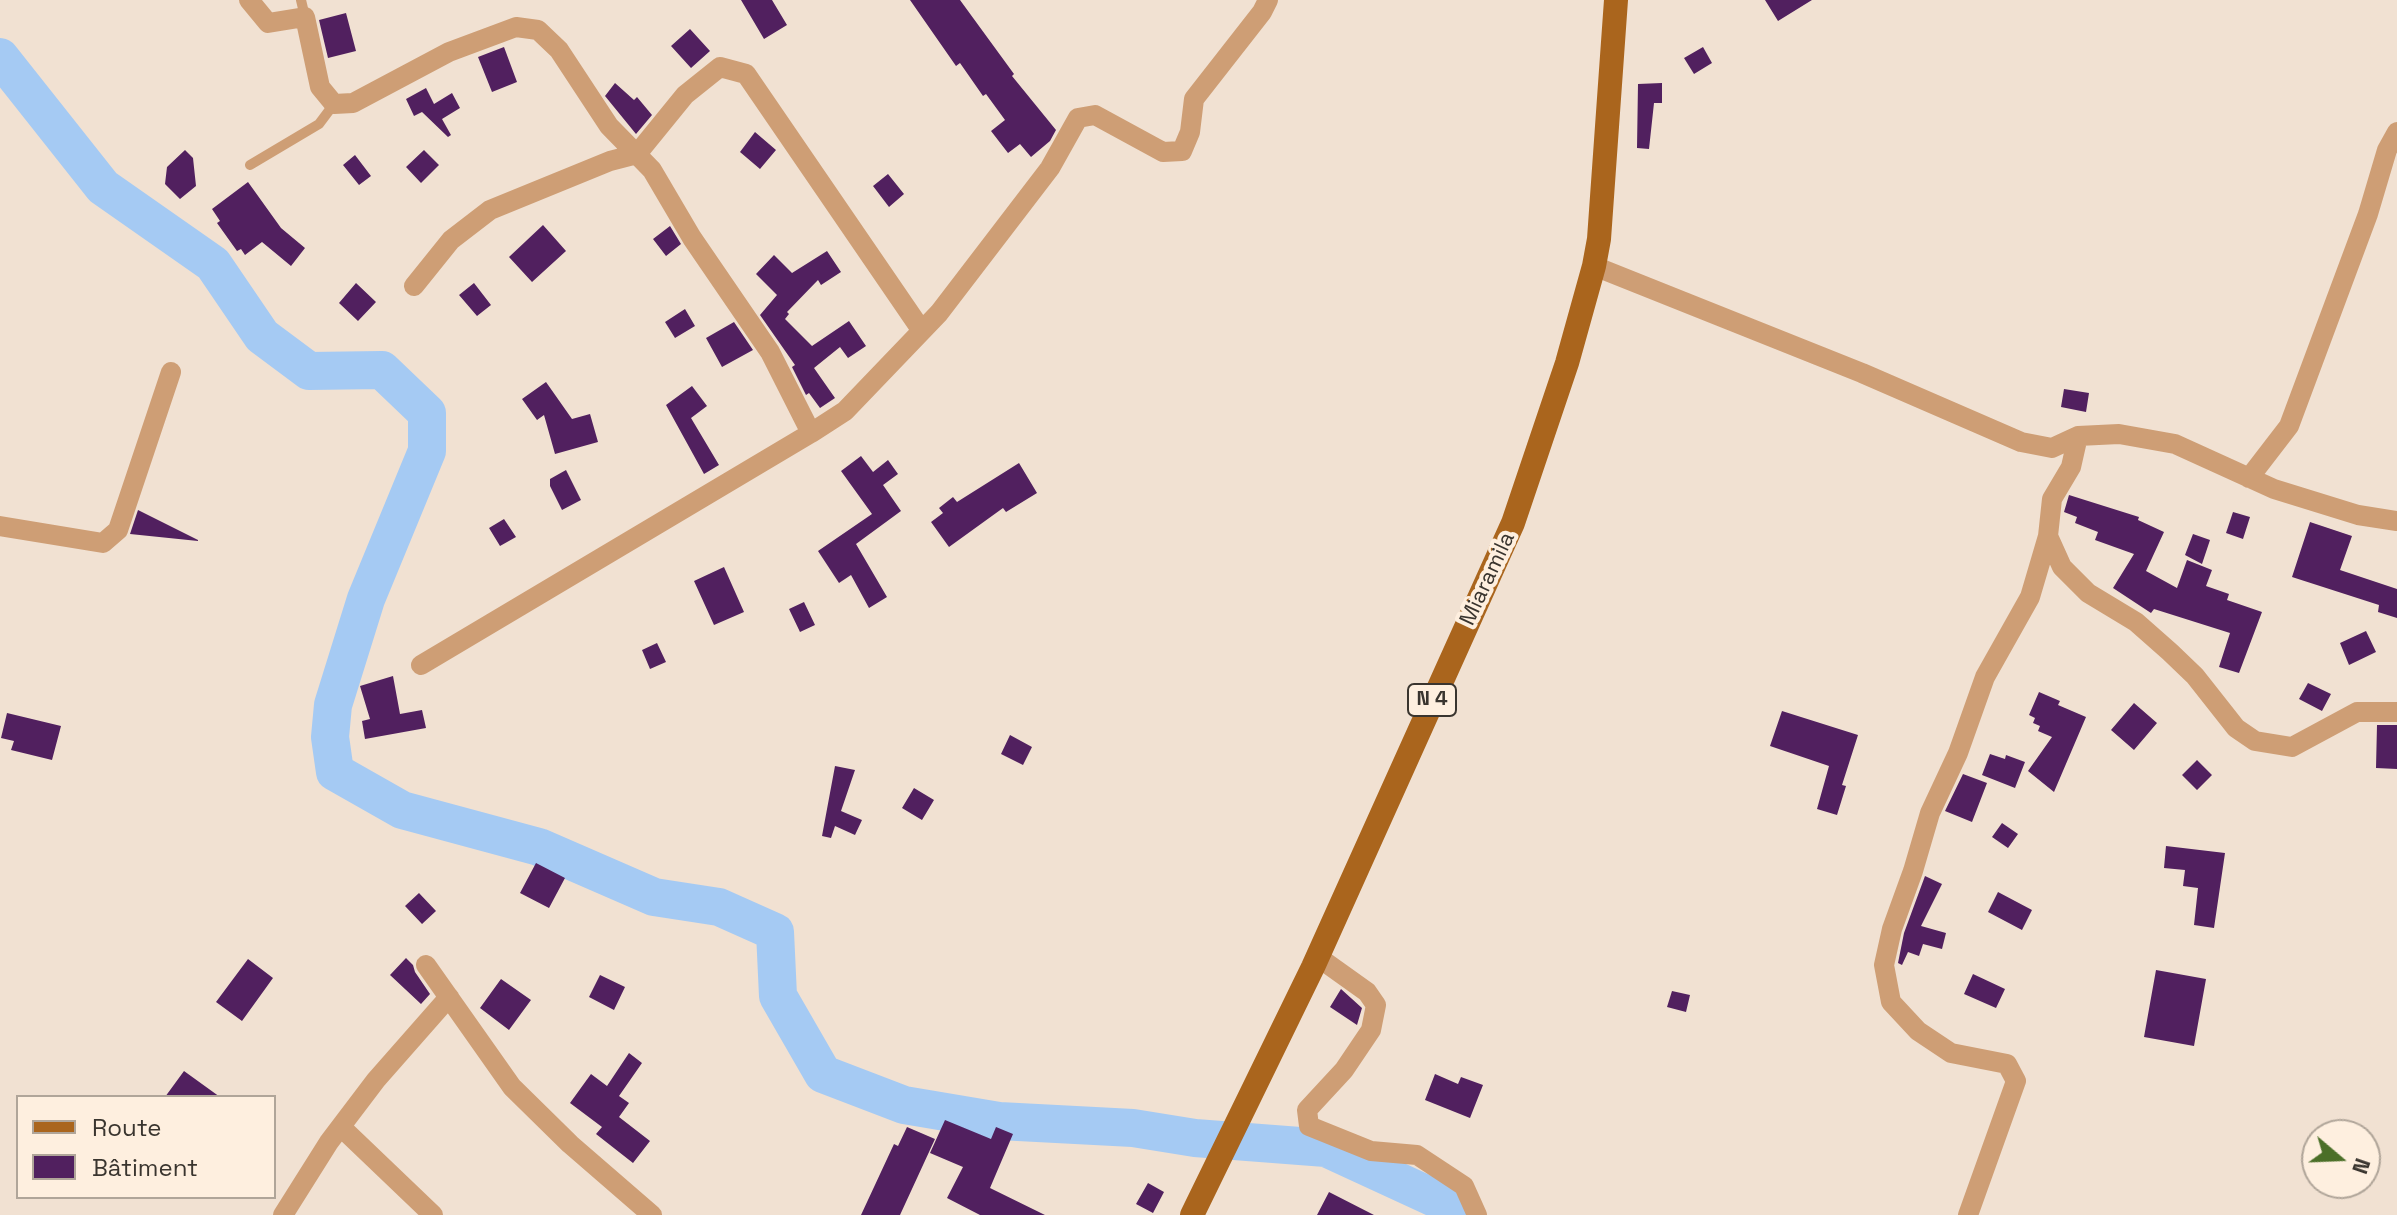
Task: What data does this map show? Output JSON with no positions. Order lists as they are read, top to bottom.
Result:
{
  "streets": {
    "main road": ["Miaramila", "N 4"]
  },
  "legend": ["Route", "Bâtiment"],
  "north": "right"
}
